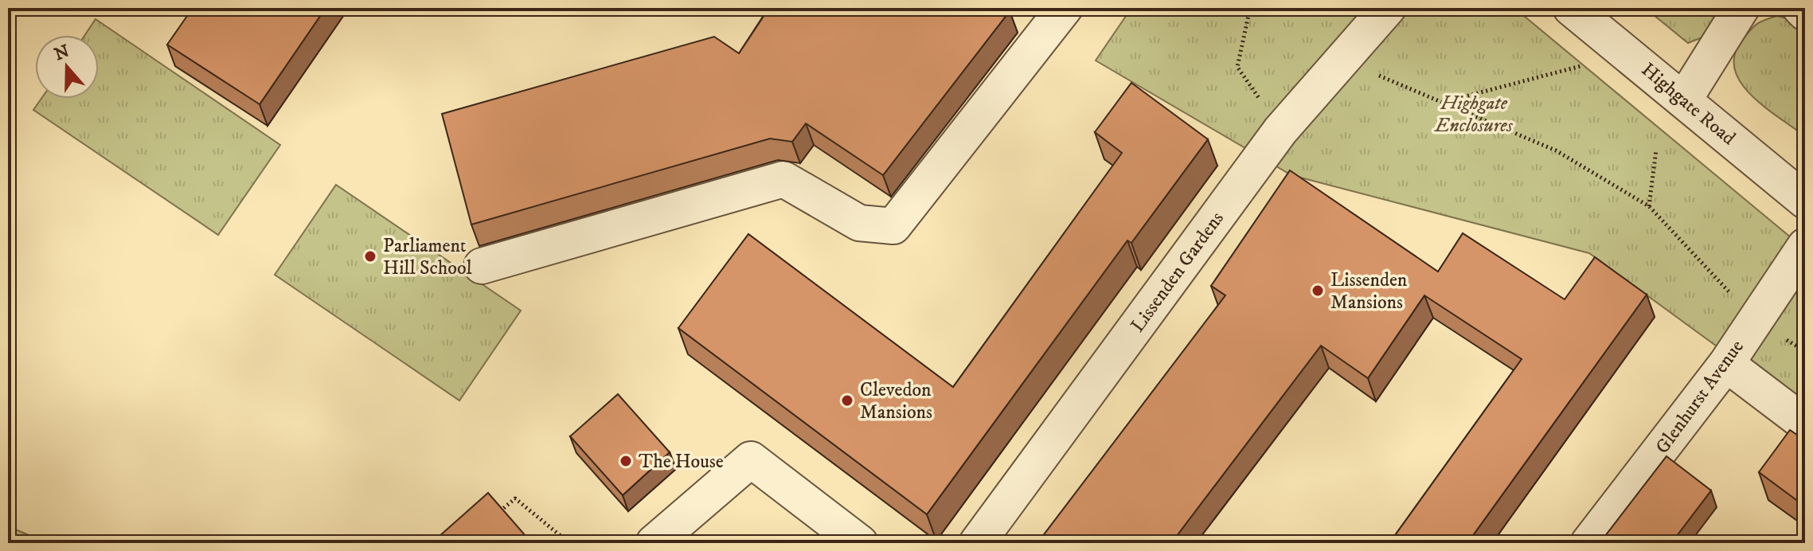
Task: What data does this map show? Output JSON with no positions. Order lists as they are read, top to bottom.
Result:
{
  "streets": {
    "street": ["Highgate Road", "Lissenden Gardens", "Glenhurst Avenue"]
  },
  "parks": ["Highgate Enclosures"],
  "places": [
    "Parliament Hill School",
    "Lissenden Mansions",
    "Clevedon Mansions",
    "The House"
  ],
  "north": "top"
}
